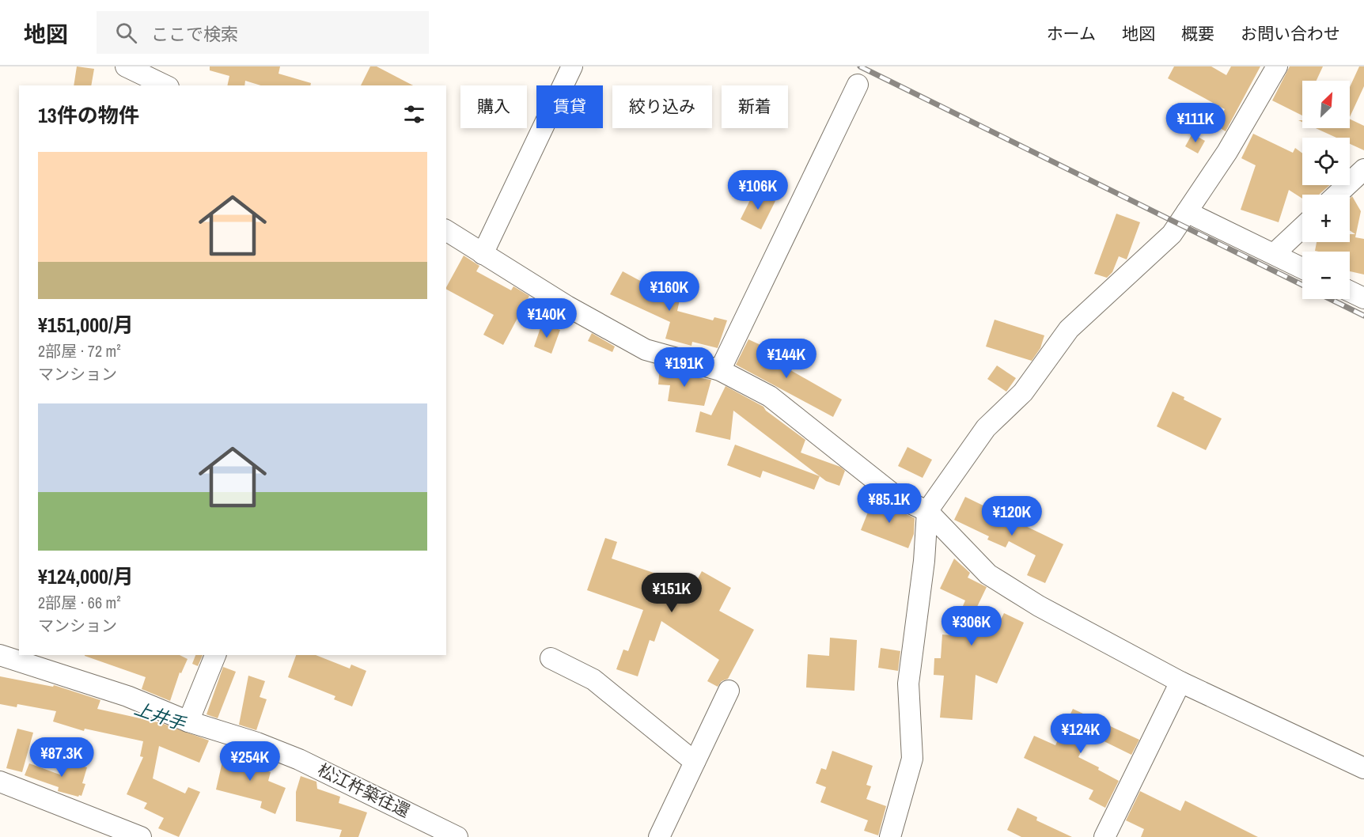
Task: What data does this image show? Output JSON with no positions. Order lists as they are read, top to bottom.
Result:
{
  "streets": {
    "street": ["松江杵築往還"]
  },
  "water": ["上井手"],
  "north": "top right",
  "page": {
    "header": "地図",
    "search": "ここで検索",
    "nav": [
      "ホーム",
      "地図",
      "概要",
      "お問い合わせ"
    ],
    "map_buttons": ["+", "−"],
    "chip": [
      "購入",
      "賃貸",
      "絞り込み",
      "新着"
    ],
    "heading": "13件の物件",
    "price": [
      "¥111K",
      "¥106K",
      "¥160K",
      "¥140K",
      "¥144K",
      "¥191K",
      "¥85.1K",
      "¥120K",
      "¥151K",
      "¥306K",
      "¥124K",
      "¥87.3K",
      "¥254K"
    ],
    "list": [
      {
        "name": "¥151,000/月",
        "note": "2部屋 · 72 m² · マンション"
      },
      {
        "name": "¥124,000/月",
        "note": "2部屋 · 66 m² · マンション"
      }
    ]
  }
}
